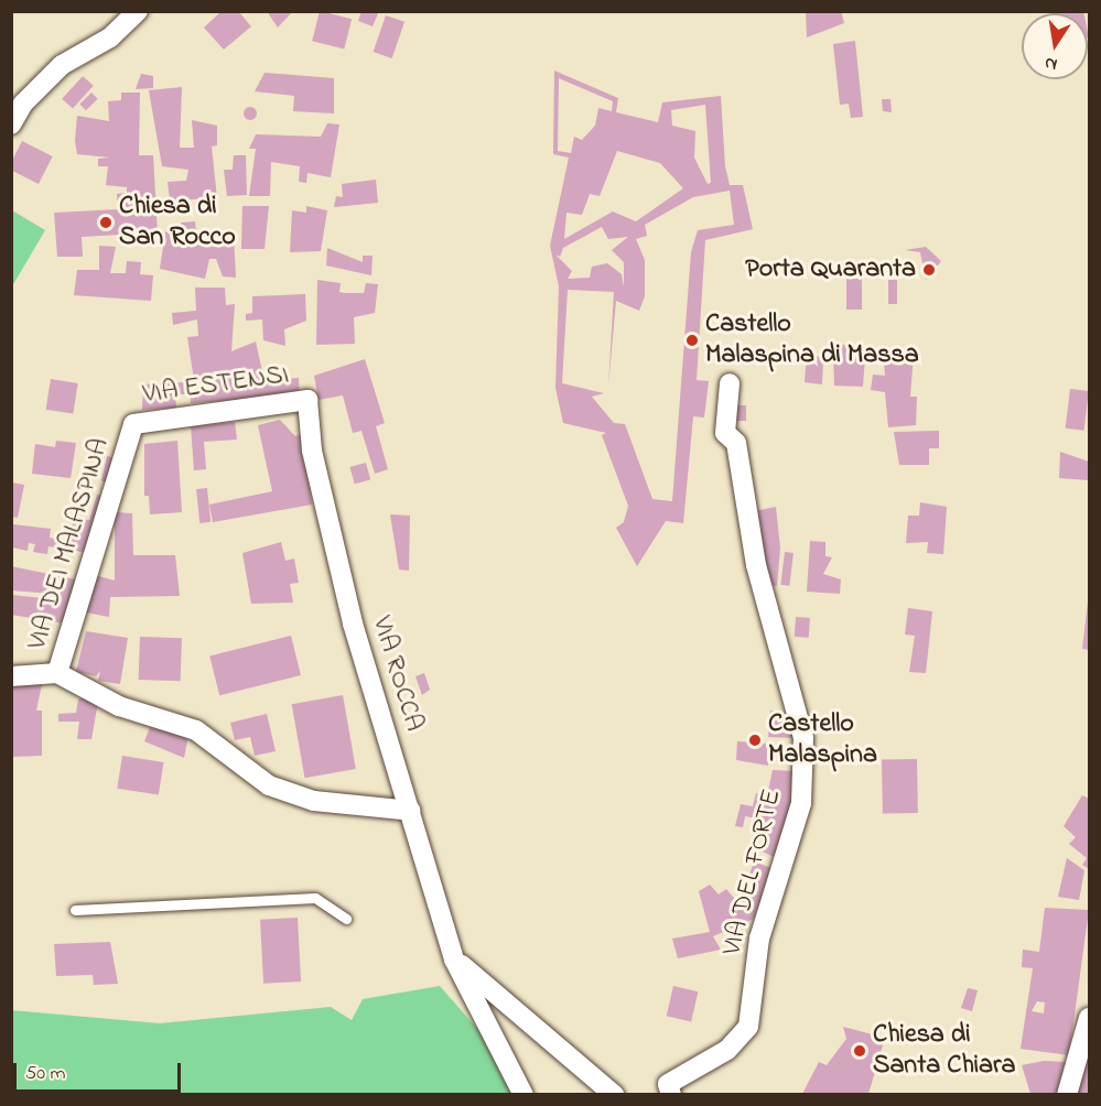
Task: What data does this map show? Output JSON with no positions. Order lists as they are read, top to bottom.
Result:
{
  "streets": {
    "street": [
      "VIA ESTENSI",
      "VIA DEI MALASPINA",
      "VIA ROCCA",
      "VIA DEL FORTE"
    ]
  },
  "crossings": [
    ["VIA ESTENSI", "VIA DEI MALASPINA"],
    ["VIA ESTENSI", "VIA ROCCA"]
  ],
  "places": [
    "Chiesa di San Rocco",
    "Porta Quaranta",
    "Castello Malaspina di Massa",
    "Castello Malaspina",
    "Chiesa di Santa Chiara"
  ],
  "scale_bar": "50 m",
  "north": "bottom"
}
